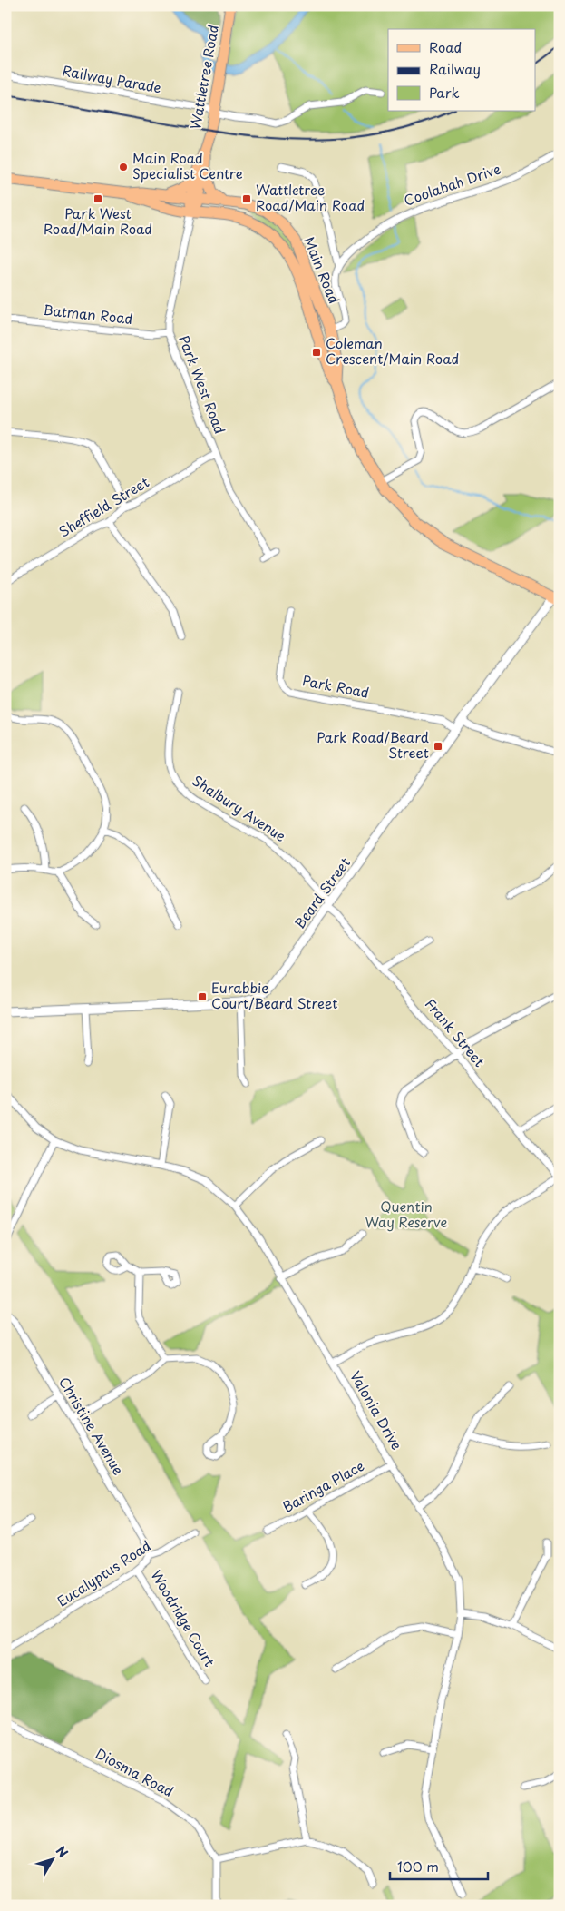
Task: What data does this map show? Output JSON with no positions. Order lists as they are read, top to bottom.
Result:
{
  "streets": {
    "main road": ["Wattletree Road", "Main Road"],
    "street": [
      "Railway Parade",
      "Coolabah Drive",
      "Batman Road",
      "Park West Road",
      "Sheffield Street",
      "Park Road",
      "Shalbury Avenue",
      "Beard Street",
      "Frank Street",
      "Valonia Drive",
      "Christine Avenue",
      "Baringa Place",
      "Eucalyptus Road",
      "Woodridge Court",
      "Diosma Road"
    ]
  },
  "crossings": [
    ["Wattletree Road", "Railway Parade"],
    ["Wattletree Road", "Main Road"],
    ["Wattletree Road", "Park West Road"],
    ["Main Road", "Park West Road"],
    ["Main Road", "Beard Street"],
    ["Batman Road", "Park West Road"],
    ["Park West Road", "Sheffield Street"],
    ["Park Road", "Beard Street"],
    ["Shalbury Avenue", "Beard Street"],
    ["Shalbury Avenue", "Frank Street"],
    ["Beard Street", "Frank Street"],
    ["Valonia Drive", "Baringa Place"],
    ["Christine Avenue", "Eucalyptus Road"],
    ["Eucalyptus Road", "Woodridge Court"]
  ],
  "parks": ["Quentin Way Reserve"],
  "places": {
    "other": ["Main Road Specialist Centre"],
    "transit": [
      "Park West Road/Main Road",
      "Wattletree Road/Main Road",
      "Coleman Crescent/Main Road",
      "Park Road/Beard Street",
      "Eurabbie Court/Beard Street"
    ]
  },
  "legend": ["Road", "Railway", "Park"],
  "scale_bar": "100 m",
  "north": "top right"
}
